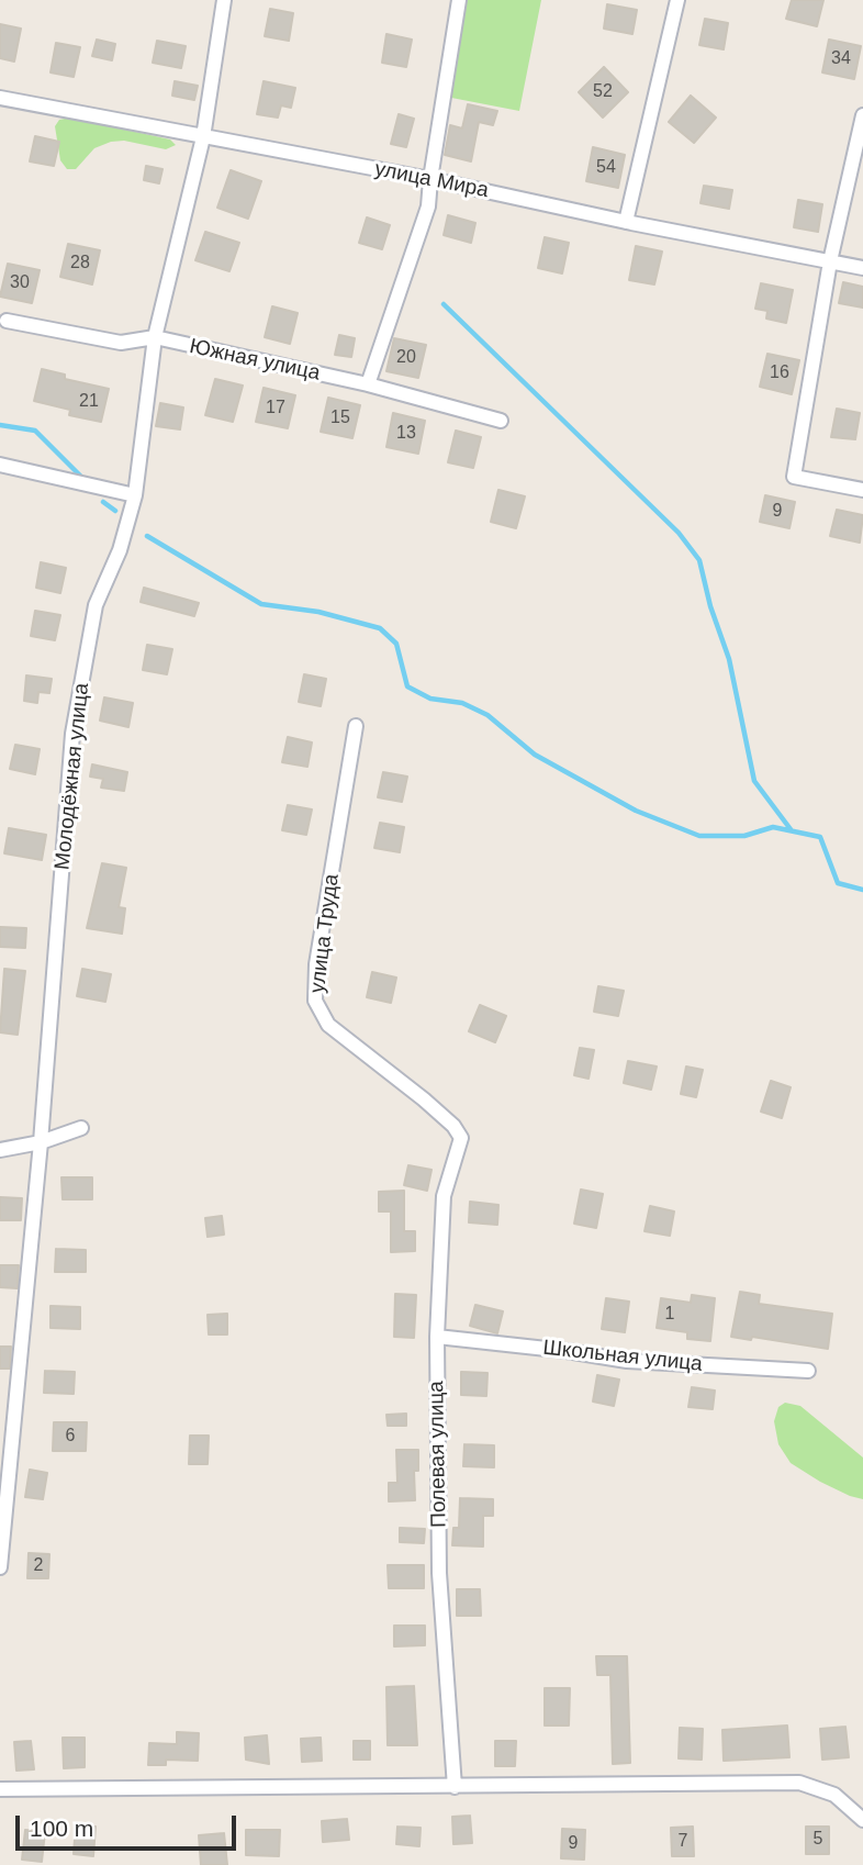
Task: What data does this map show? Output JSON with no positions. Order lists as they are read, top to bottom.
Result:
{
  "streets": {
    "street": [
      "улица Мира",
      "Южная улица",
      "Молодёжная улица",
      "улица Труда",
      "Школьная улица",
      "Полевая улица"
    ]
  },
  "crossings": [
    ["улица Мира", "Молодёжная улица"],
    ["Южная улица", "Молодёжная улица"],
    ["улица Труда", "Полевая улица"],
    ["Школьная улица", "Полевая улица"]
  ],
  "house_numbers": [
    "34",
    "52",
    "54",
    "28",
    "30",
    "20",
    "16",
    "21",
    "17",
    "15",
    "13",
    "9",
    "1",
    "6",
    "2",
    "5",
    "7",
    "9"
  ],
  "scale_bar": "100 m"
}
